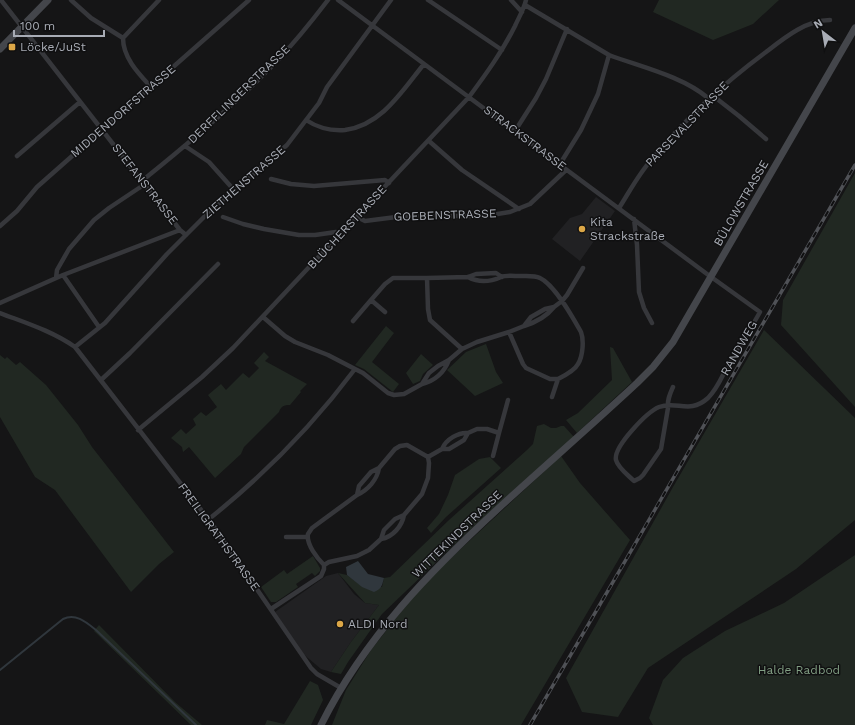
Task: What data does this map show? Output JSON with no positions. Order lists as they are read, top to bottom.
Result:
{
  "streets": {
    "main road": ["BÜLOWSTRASSE", "WITTEKINDSTRASSE"],
    "street": [
      "DERFFLINGERSTRASSE",
      "MIDDENDORFSTRASSE",
      "PARSEVALSTRASSE",
      "STRACKSTRASSE",
      "ZIETHENSTRASSE",
      "STEFANSTRASSE",
      "GOEBENSTRASSE",
      "BLÜCHERSTRASSE",
      "RANDWEG",
      "FREILIGRATHSTRASSE"
    ]
  },
  "crossings": [
    ["DERFFLINGERSTRASSE", "STEFANSTRASSE"],
    ["MIDDENDORFSTRASSE", "STEFANSTRASSE"],
    ["PARSEVALSTRASSE", "STRACKSTRASSE"],
    ["STRACKSTRASSE", "ZIETHENSTRASSE"],
    ["STRACKSTRASSE", "BÜLOWSTRASSE"],
    ["STRACKSTRASSE", "GOEBENSTRASSE"],
    ["STRACKSTRASSE", "BLÜCHERSTRASSE"],
    ["STRACKSTRASSE", "RANDWEG"],
    ["ZIETHENSTRASSE", "STEFANSTRASSE"],
    ["ZIETHENSTRASSE", "FREILIGRATHSTRASSE"],
    ["BÜLOWSTRASSE", "RANDWEG"],
    ["BÜLOWSTRASSE", "WITTEKINDSTRASSE"],
    ["GOEBENSTRASSE", "BLÜCHERSTRASSE"],
    ["BLÜCHERSTRASSE", "FREILIGRATHSTRASSE"],
    ["WITTEKINDSTRASSE", "FREILIGRATHSTRASSE"]
  ],
  "parks": ["Halde Radbod"],
  "places": {
    "transit": ["Löcke/JuSt"],
    "other": ["Kita Strackstraße", "ALDI Nord"]
  },
  "scale_bar": "100 m",
  "north": "top left"
}
